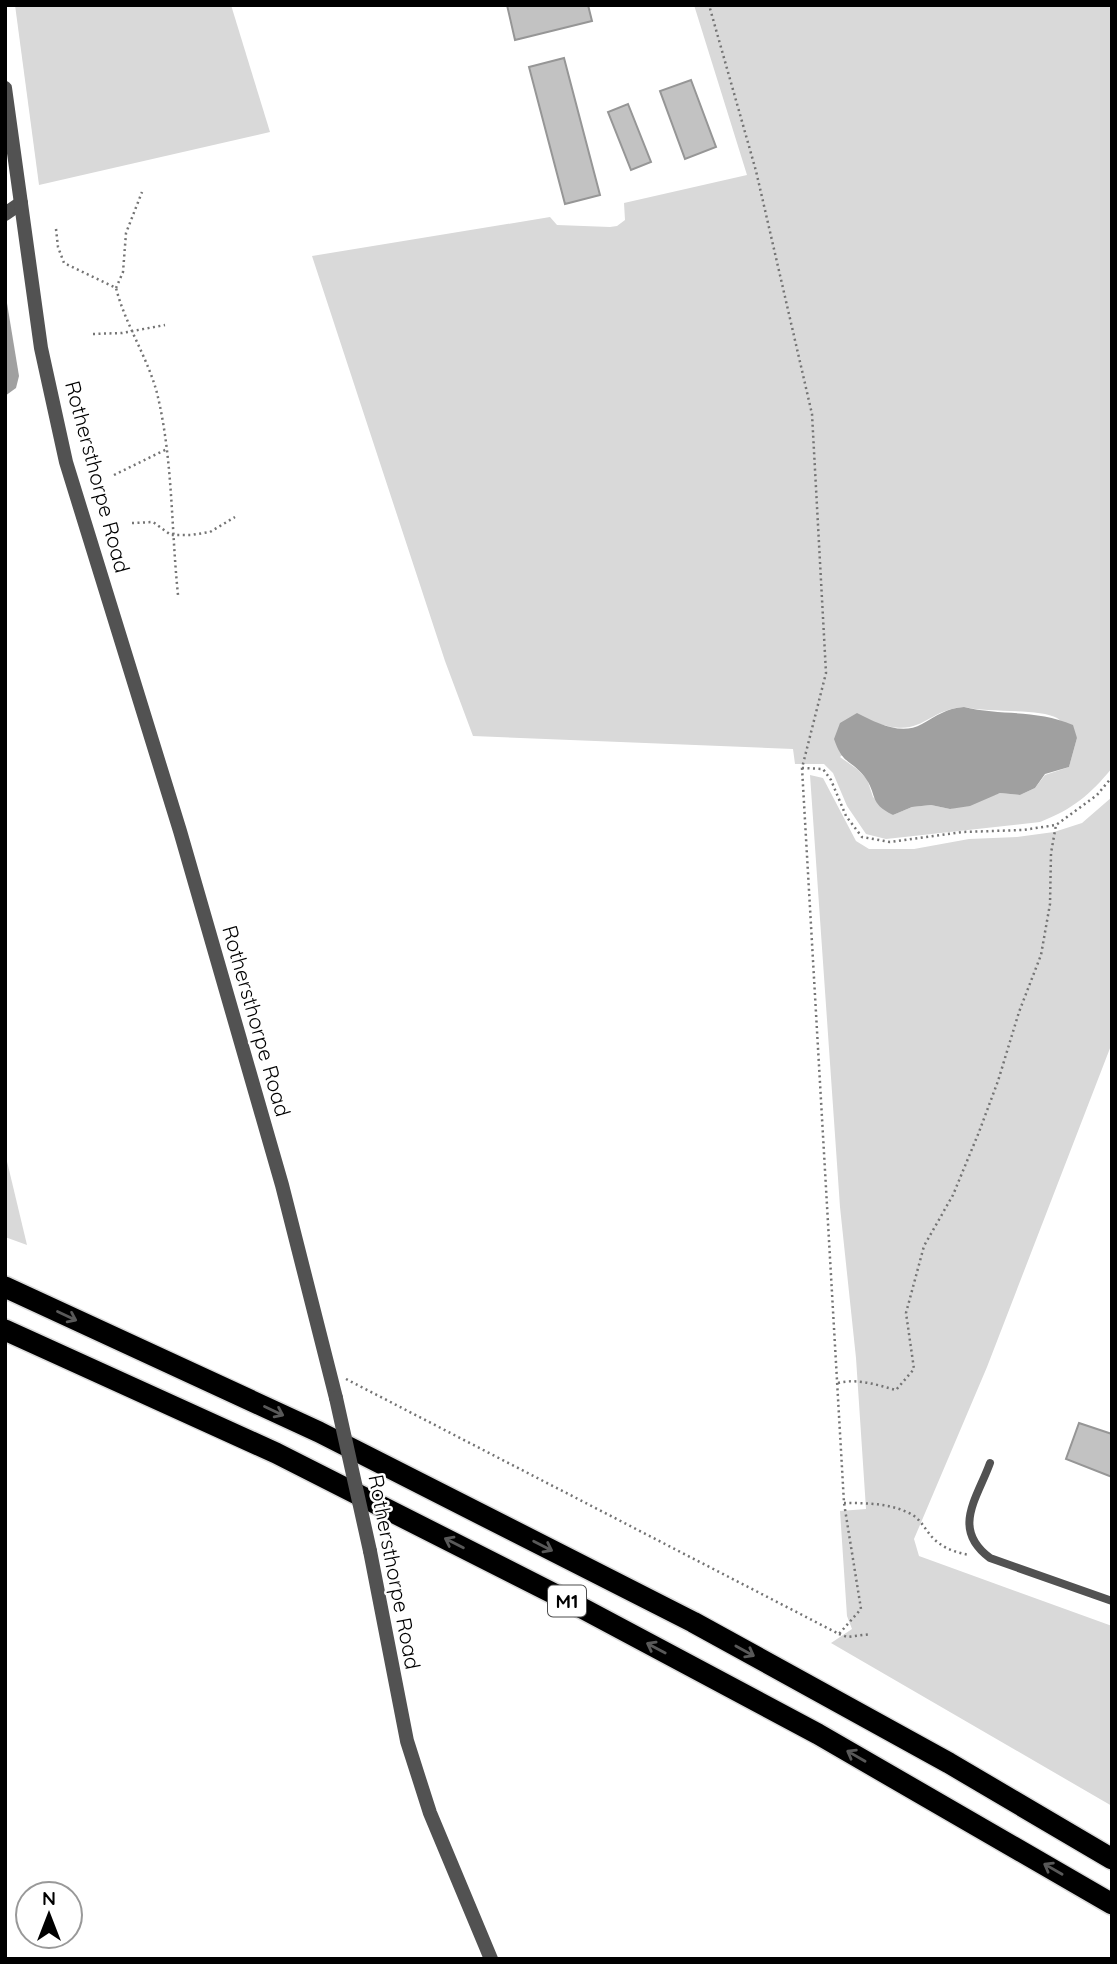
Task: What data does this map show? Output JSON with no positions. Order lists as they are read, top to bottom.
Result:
{
  "streets": {
    "highway": ["M1"],
    "street": ["Rothersthorpe Road"]
  },
  "north": "top"
}
